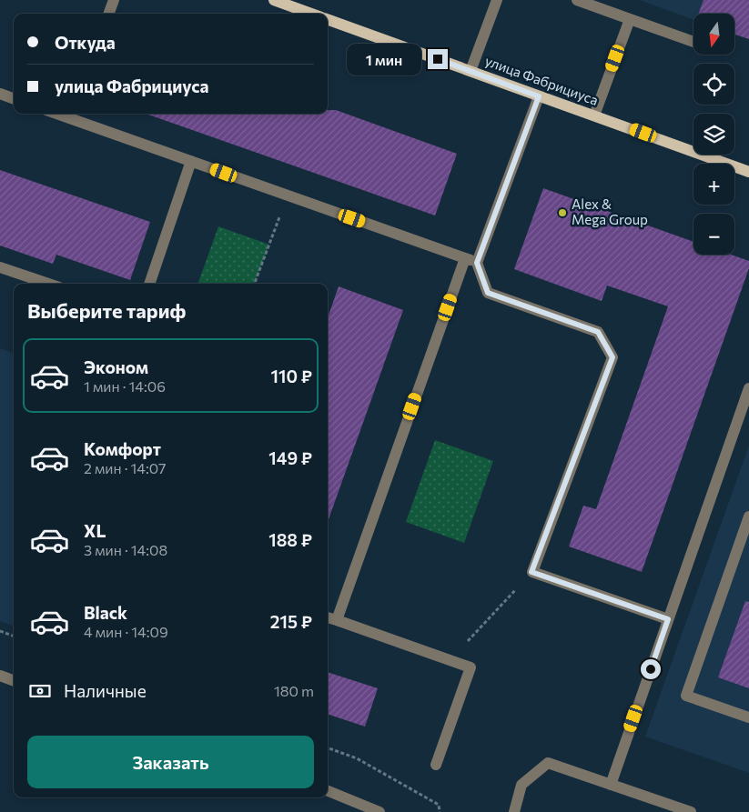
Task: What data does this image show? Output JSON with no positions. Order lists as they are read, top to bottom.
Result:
{
  "streets": {
    "main road": ["улица Фабрициуса"]
  },
  "places": ["Alex & Mega Group"],
  "north": "bottom",
  "page": {
    "map_buttons": ["+", "−"],
    "banner": ["Откуда", "улица Фабрициуса"],
    "bubble": "1 мин",
    "heading": "Выберите тариф",
    "list": [
      {
        "name": "Эконом",
        "note": "1 мин · 14:06",
        "value": "110 ₽"
      },
      {
        "name": "Комфорт",
        "note": "2 мин · 14:07",
        "value": "149 ₽"
      },
      {
        "name": "XL",
        "note": "3 мин · 14:08",
        "value": "188 ₽"
      },
      {
        "name": "Black",
        "note": "4 мин · 14:09",
        "value": "215 ₽"
      }
    ],
    "pay": ["Наличные", "180 m"],
    "buttons": "Заказать"
  }
}
